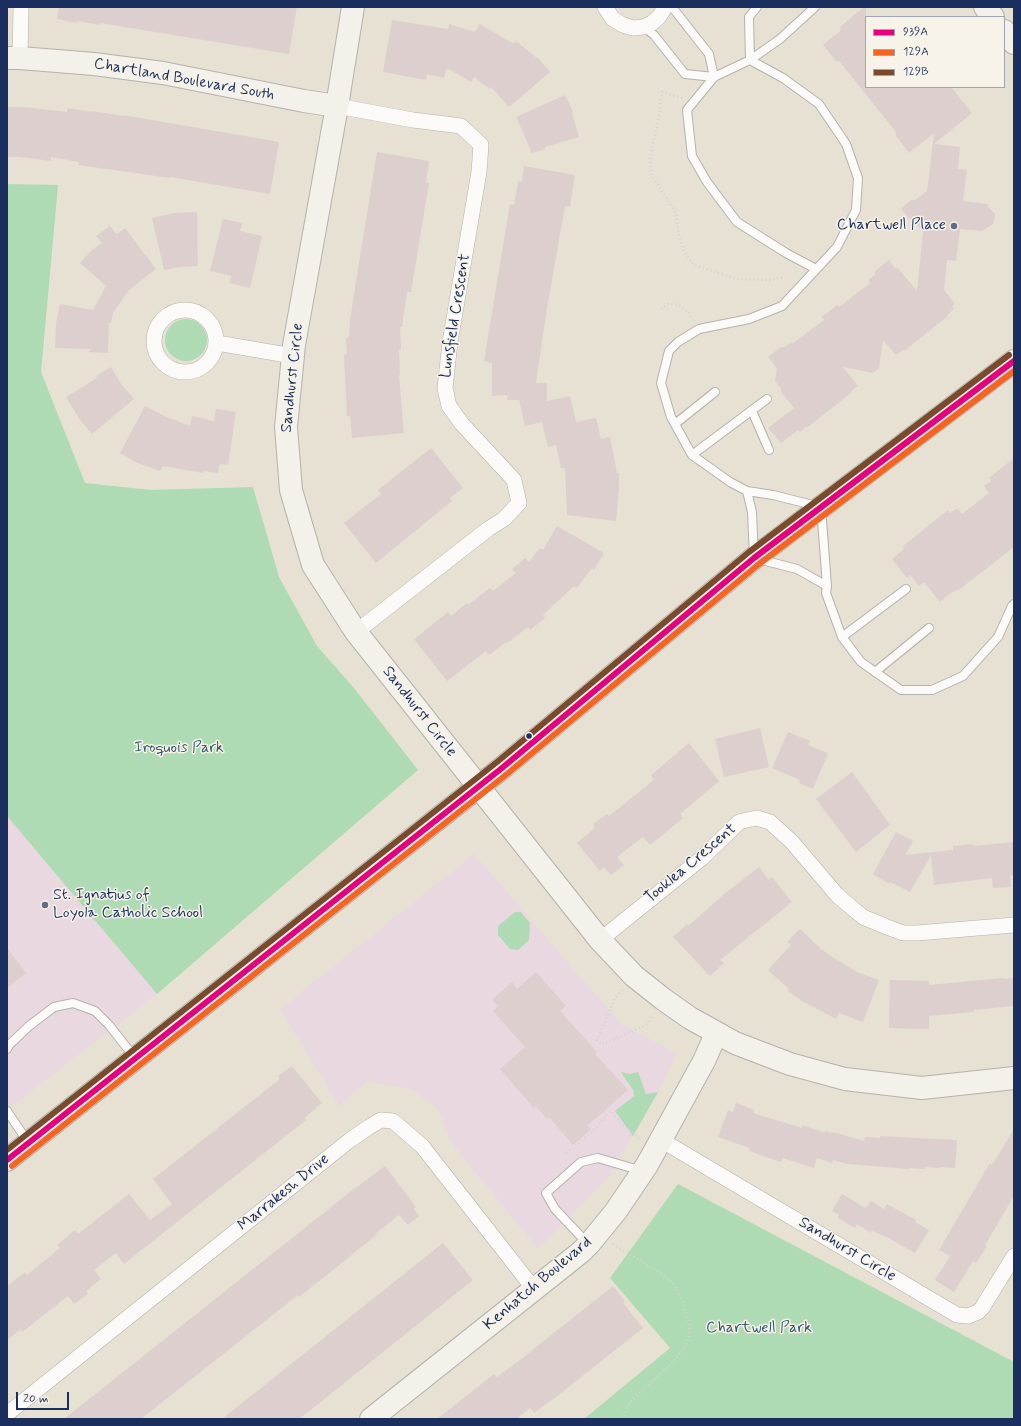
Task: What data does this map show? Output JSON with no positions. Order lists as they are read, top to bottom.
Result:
{
  "streets": {
    "street": [
      "Chartland Boulevard South",
      "Lunsfield Crescent",
      "Sandhurst Circle",
      "Tooklea Crescent",
      "Marrakesh Drive",
      "Kenhatch Boulevard"
    ]
  },
  "crossings": [
    ["Chartland Boulevard South", "Lunsfield Crescent"],
    ["Chartland Boulevard South", "Sandhurst Circle"],
    ["Lunsfield Crescent", "Sandhurst Circle"],
    ["Sandhurst Circle", "Tooklea Crescent"],
    ["Sandhurst Circle", "Kenhatch Boulevard"],
    ["Marrakesh Drive", "Kenhatch Boulevard"]
  ],
  "parks": ["Iroquois Park", "Chartwell Park"],
  "places": ["Chartwell Place", "St. Ignatius of Loyola Catholic School"],
  "lines": ["transit line 129B", "transit line 939A", "transit line 129A"],
  "legend": ["939A", "129A", "129B"],
  "scale_bar": "20 m"
}
